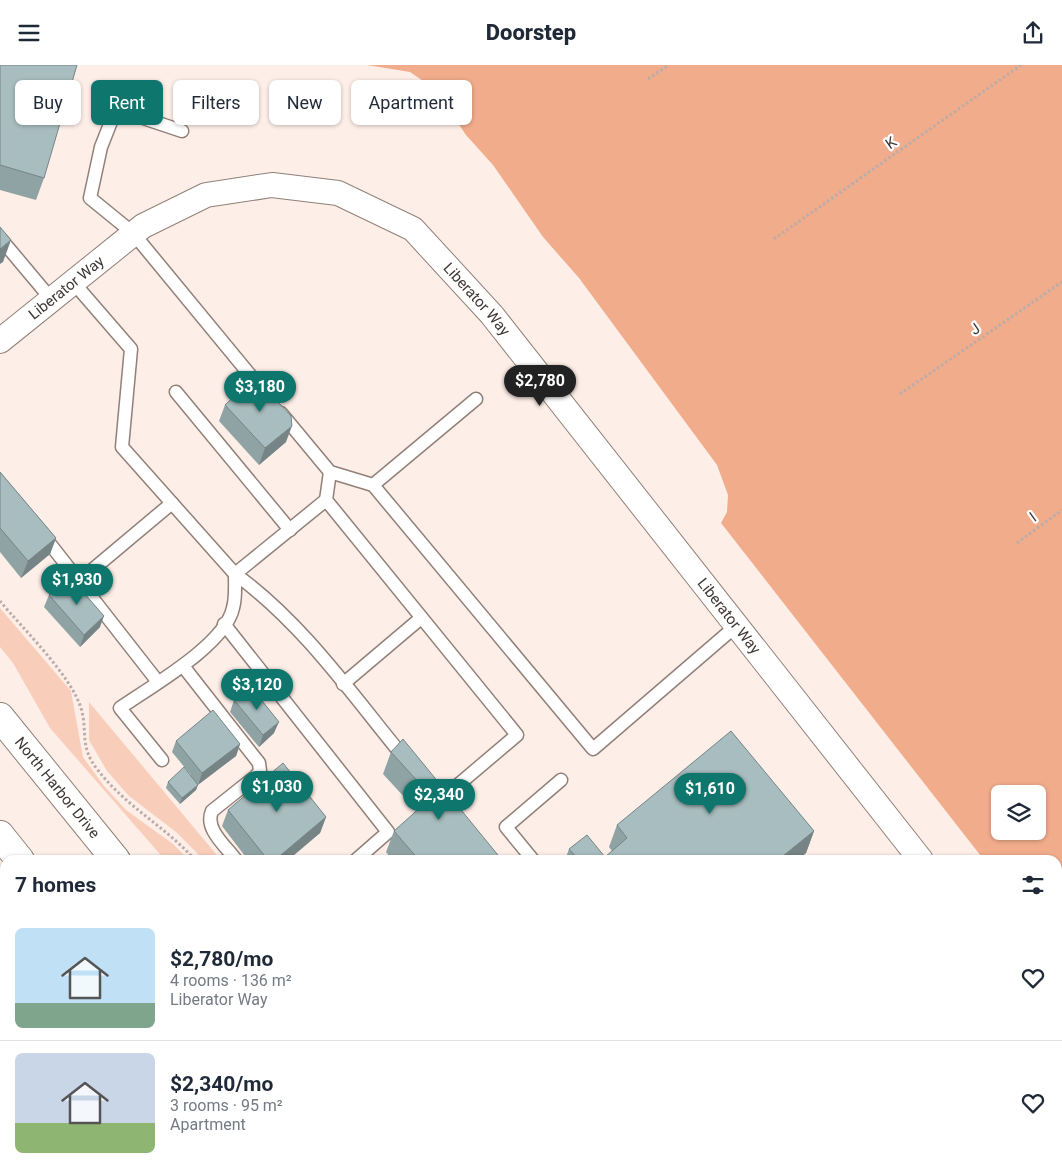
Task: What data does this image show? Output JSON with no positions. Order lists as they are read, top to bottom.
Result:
{
  "streets": {
    "main road": ["North Harbor Drive"],
    "street": ["Liberator Way"],
    "path": ["K", "J", "I"]
  },
  "page": {
    "header": "Doorstep",
    "chip": [
      "Buy",
      "Rent",
      "Filters",
      "New",
      "Apartment"
    ],
    "price": [
      "$2,780",
      "$3,180",
      "$1,930",
      "$3,120",
      "$1,030",
      "$1,610",
      "$2,340"
    ],
    "heading": "7 homes",
    "list": [
      {
        "name": "$2,780/mo",
        "note": "4 rooms · 136 m² · Liberator Way"
      },
      {
        "name": "$2,340/mo",
        "note": "3 rooms · 95 m² · Apartment"
      }
    ]
  }
}
